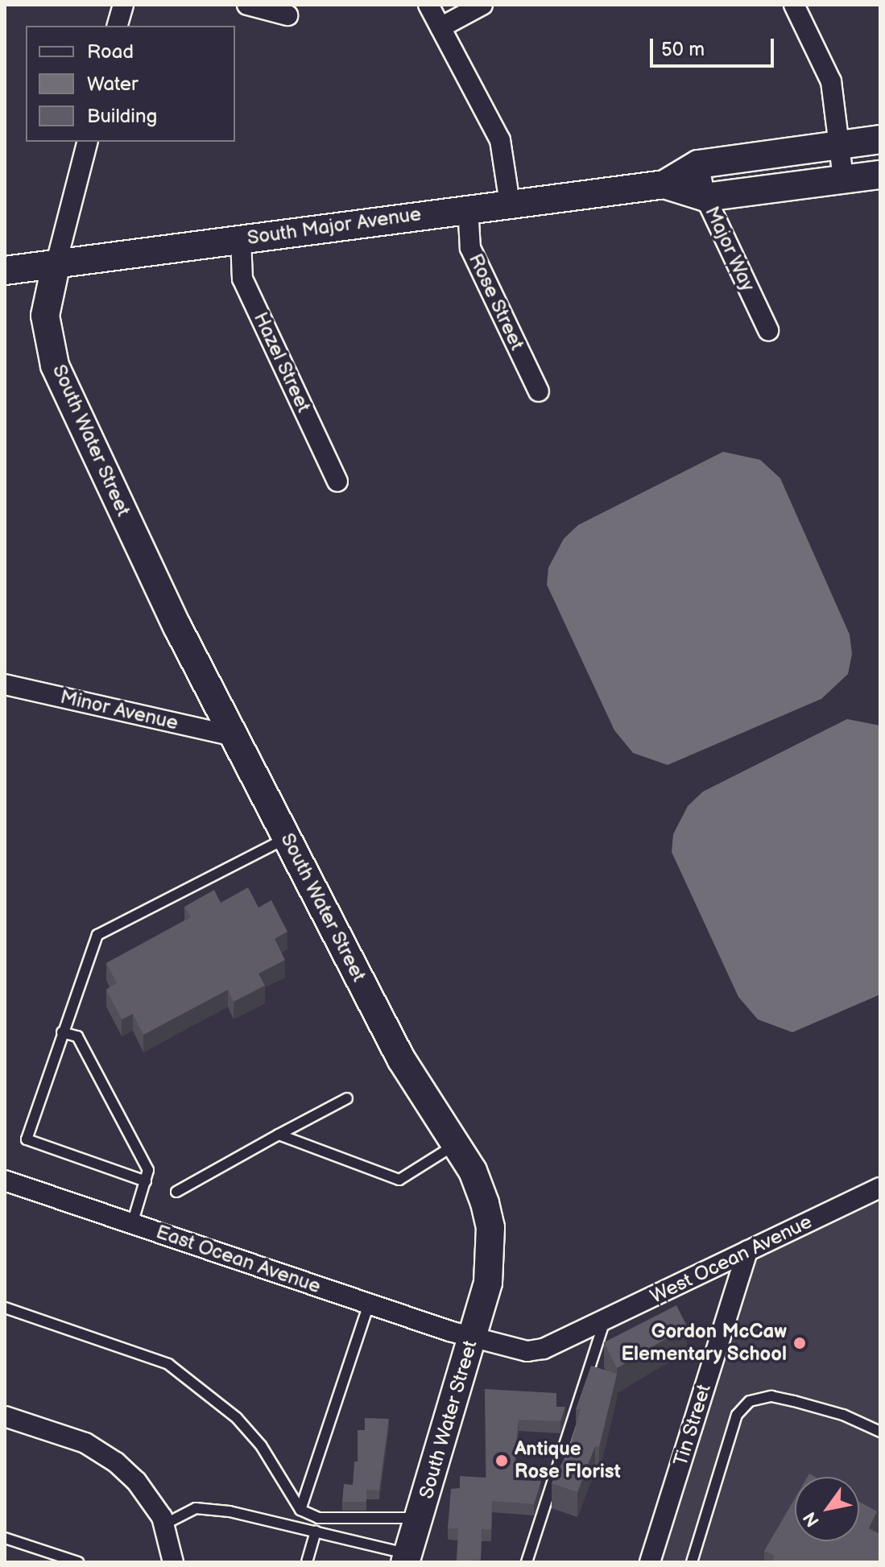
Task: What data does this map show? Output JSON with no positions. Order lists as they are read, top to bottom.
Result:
{
  "streets": {
    "main road": ["South Major Avenue", "South Water Street"],
    "street": [
      "Major Way",
      "Rose Street",
      "Hazel Street",
      "Minor Avenue",
      "East Ocean Avenue",
      "West Ocean Avenue",
      "Tin Street"
    ]
  },
  "crossings": [
    ["South Major Avenue", "Major Way"],
    ["South Major Avenue", "Rose Street"],
    ["South Major Avenue", "Hazel Street"],
    ["South Major Avenue", "South Water Street"],
    ["South Water Street", "Minor Avenue"],
    ["South Water Street", "East Ocean Avenue"],
    ["South Water Street", "West Ocean Avenue"],
    ["East Ocean Avenue", "West Ocean Avenue"],
    ["West Ocean Avenue", "Tin Street"]
  ],
  "places": ["Gordon McCaw Elementary School", "Antique Rose Florist"],
  "legend": ["Road", "Water", "Building"],
  "scale_bar": "50 m",
  "north": "bottom left"
}
